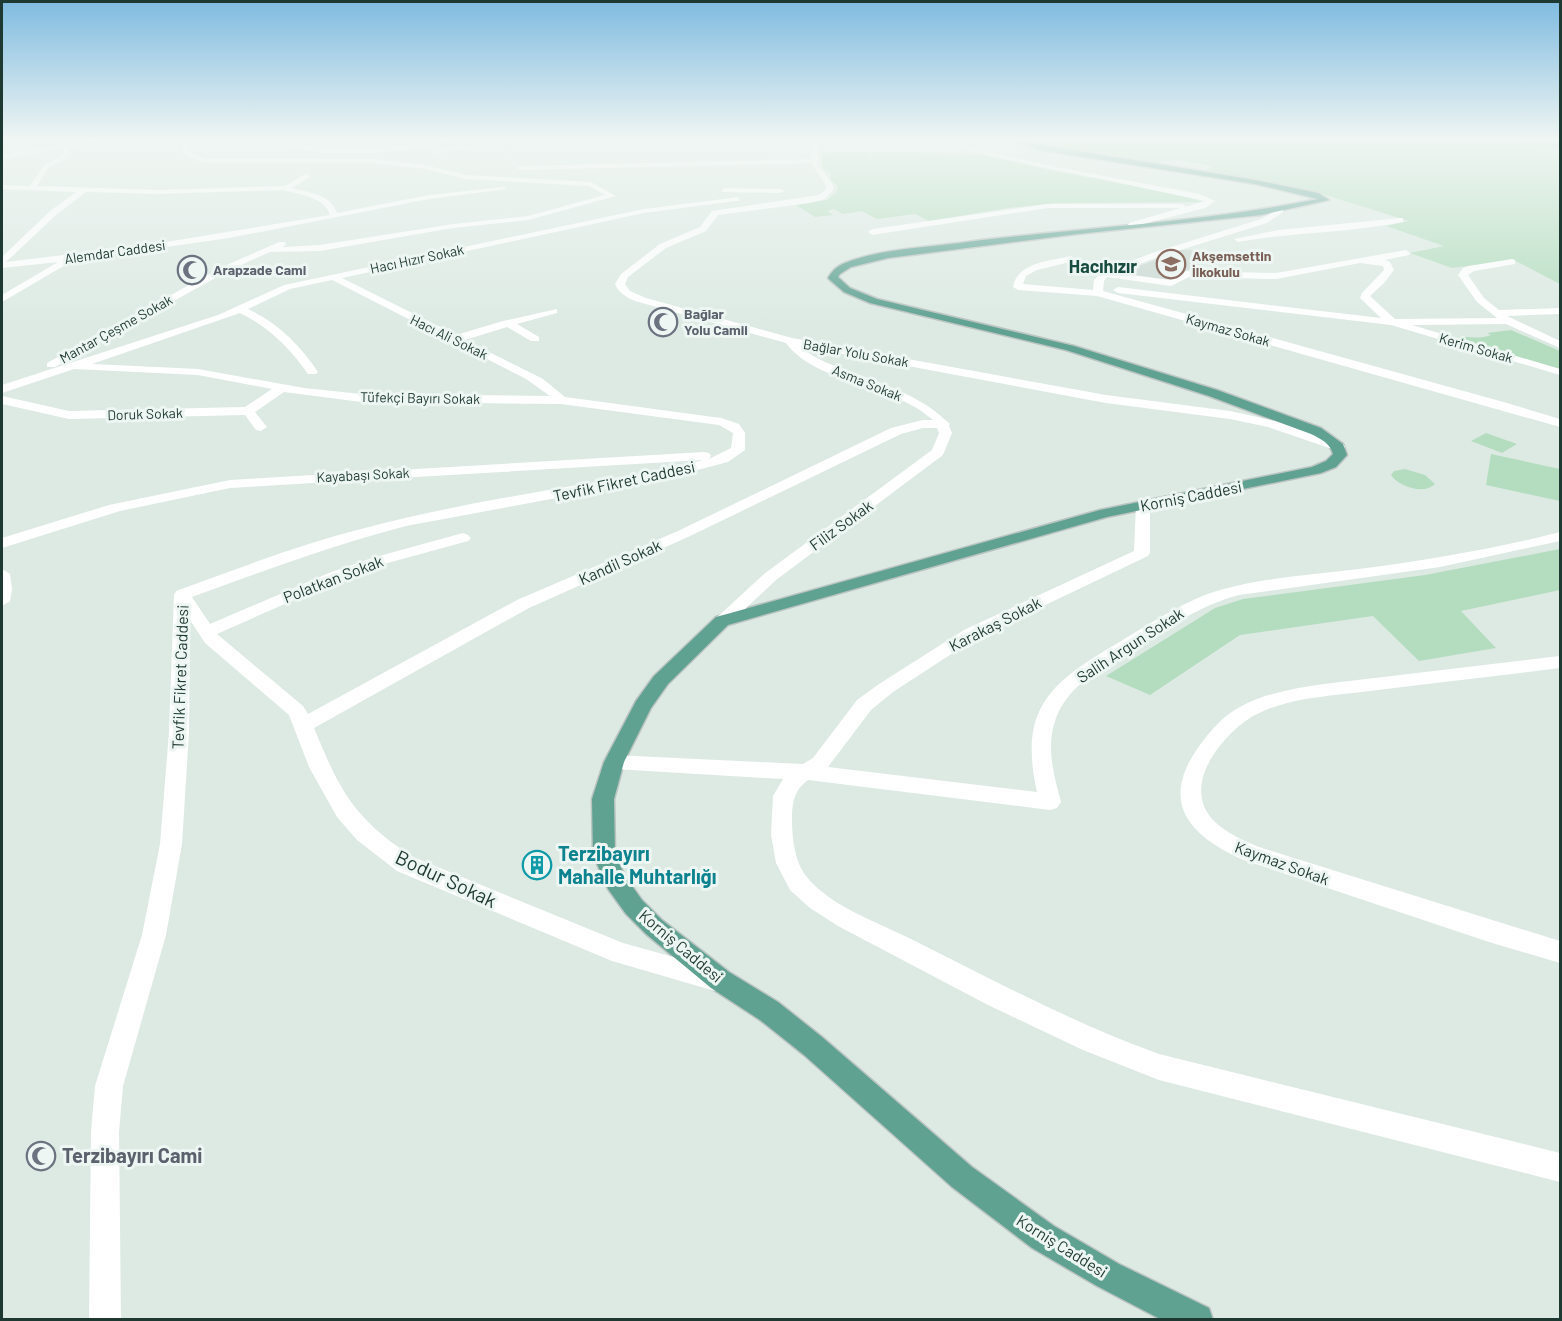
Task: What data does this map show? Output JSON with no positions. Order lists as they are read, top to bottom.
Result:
{
  "streets": {
    "main road": ["Korniş Caddesi"],
    "street": [
      "Alemdar Caddesi",
      "Hacı Hızır Sokak",
      "Mantar Çeşme Sokak",
      "Kaymaz Sokak",
      "Hacı Ali Sokak",
      "Kerim Sokak",
      "Bağlar Yolu Sokak",
      "Asma Sokak",
      "Tüfekçi Bayırı Sokak",
      "Doruk Sokak",
      "Kayabaşı Sokak",
      "Tevfik Fikret Caddesi",
      "Filiz Sokak",
      "Kandil Sokak",
      "Polatkan Sokak",
      "Karakaş Sokak",
      "Salih Argun Sokak",
      "Bodur Sokak"
    ]
  },
  "crossings": [
    ["Alemdar Caddesi", "Mantar Çeşme Sokak"],
    ["Hacı Hızır Sokak", "Mantar Çeşme Sokak"],
    ["Hacı Hızır Sokak", "Hacı Ali Sokak"],
    ["Hacı Hızır Sokak", "Tüfekçi Bayırı Sokak"],
    ["Hacı Ali Sokak", "Tüfekçi Bayırı Sokak"],
    ["Bağlar Yolu Sokak", "Asma Sokak"],
    ["Bağlar Yolu Sokak", "Korniş Caddesi"],
    ["Asma Sokak", "Filiz Sokak"],
    ["Asma Sokak", "Kandil Sokak"],
    ["Tüfekçi Bayırı Sokak", "Kayabaşı Sokak"],
    ["Tüfekçi Bayırı Sokak", "Tevfik Fikret Caddesi"],
    ["Kayabaşı Sokak", "Tevfik Fikret Caddesi"],
    ["Tevfik Fikret Caddesi", "Bodur Sokak"],
    ["Korniş Caddesi", "Filiz Sokak"],
    ["Korniş Caddesi", "Karakaş Sokak"],
    ["Korniş Caddesi", "Bodur Sokak"],
    ["Filiz Sokak", "Kandil Sokak"],
    ["Kandil Sokak", "Bodur Sokak"],
    ["Polatkan Sokak", "Bodur Sokak"],
    ["Karakaş Sokak", "Salih Argun Sokak"]
  ],
  "districts": ["Hacıhızır"],
  "places": {
    "school or university": ["Akşemsettin İlkokulu"],
    "mosque": ["Arapzade Cami", "Bağlar Yolu Camii", "Terzibayırı Cami"],
    "building": ["Terzibayırı Mahalle Muhtarlığı"]
  }
}
